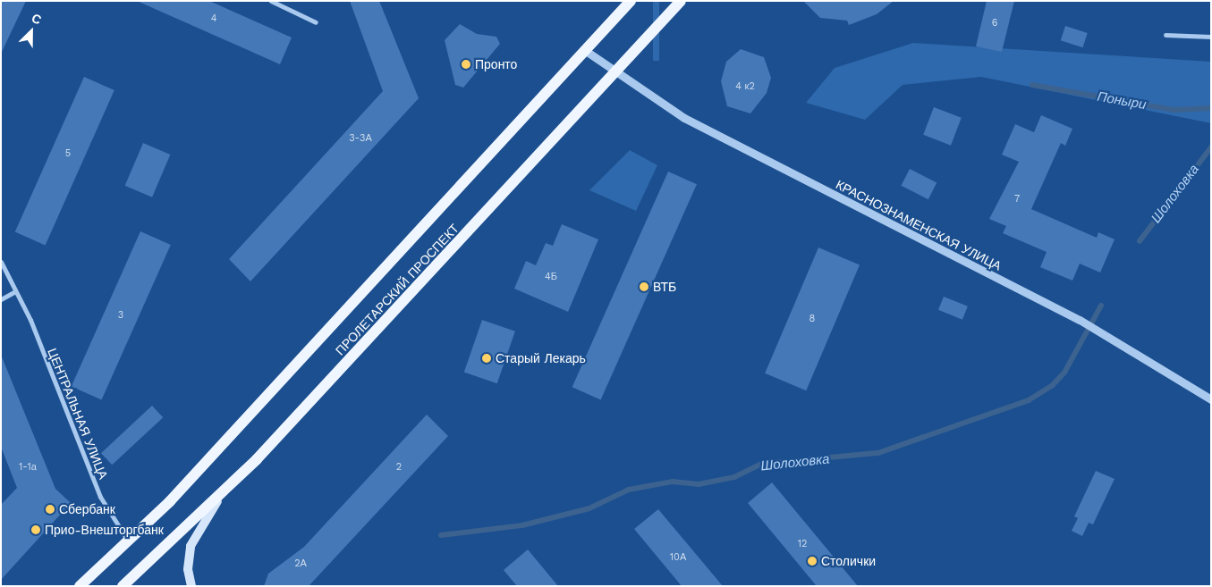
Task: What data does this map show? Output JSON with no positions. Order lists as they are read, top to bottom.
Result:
{
  "streets": {
    "main road": ["ПРОЛЕТАРСКИЙ ПРОСПЕКТ"],
    "street": ["КРАСНОЗНАМЕНСКАЯ УЛИЦА", "ЦЕНТРАЛЬНАЯ УЛИЦА"]
  },
  "crossings": [
    ["КРАСНОЗНАМЕНСКАЯ УЛИЦА", "ПРОЛЕТАРСКИЙ ПРОСПЕКТ"],
    ["ПРОЛЕТАРСКИЙ ПРОСПЕКТ", "ЦЕНТРАЛЬНАЯ УЛИЦА"]
  ],
  "water": ["Поныри", "Шолоховка"],
  "places": [
    "Пронто",
    "ВТБ",
    "Старый Лекарь",
    "Сбербанк",
    "Прио-Внешторгбанк",
    "Столички"
  ],
  "house_numbers": [
    "4",
    "6",
    "4 к2",
    "3-3А",
    "5",
    "7",
    "4Б",
    "3",
    "8",
    "1-1а",
    "2",
    "12",
    "10А",
    "2А"
  ],
  "north": "top right"
}
